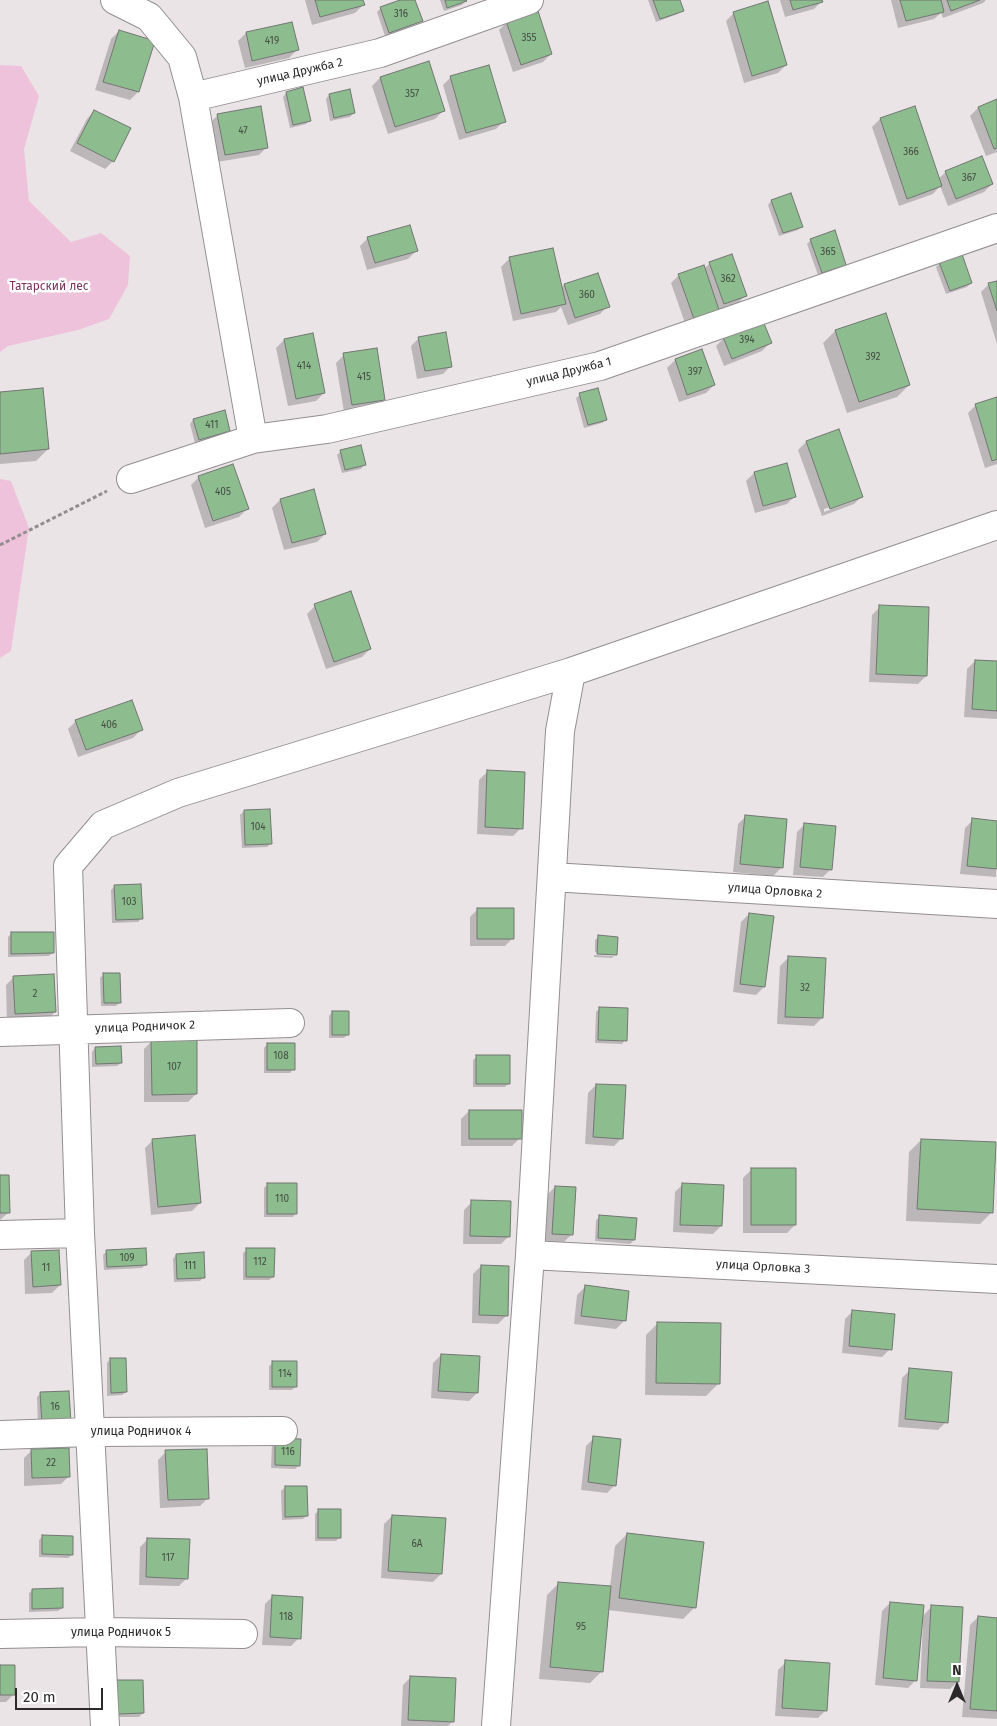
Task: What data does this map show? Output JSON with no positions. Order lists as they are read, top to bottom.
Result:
{
  "streets": {
    "street": [
      "улица Дружба 2",
      "улица Дружба 1",
      "улица Орловка 2",
      "улица Родничок 2",
      "улица Орловка 3",
      "улица Родничок 4",
      "улица Родничок 5"
    ]
  },
  "parks": ["Татарский лес"],
  "house_numbers": [
    "316",
    "355",
    "419",
    "357",
    "47",
    "366",
    "367",
    "365",
    "362",
    "360",
    "394",
    "392",
    "414",
    "397",
    "415",
    "411",
    "405",
    "406",
    "104",
    "103",
    "32",
    "2",
    "108",
    "107",
    "110",
    "109",
    "112",
    "111",
    "11",
    "114",
    "16",
    "116",
    "22",
    "6А",
    "117",
    "118",
    "95"
  ],
  "scale_bar": "20 m",
  "north": "top"
}
